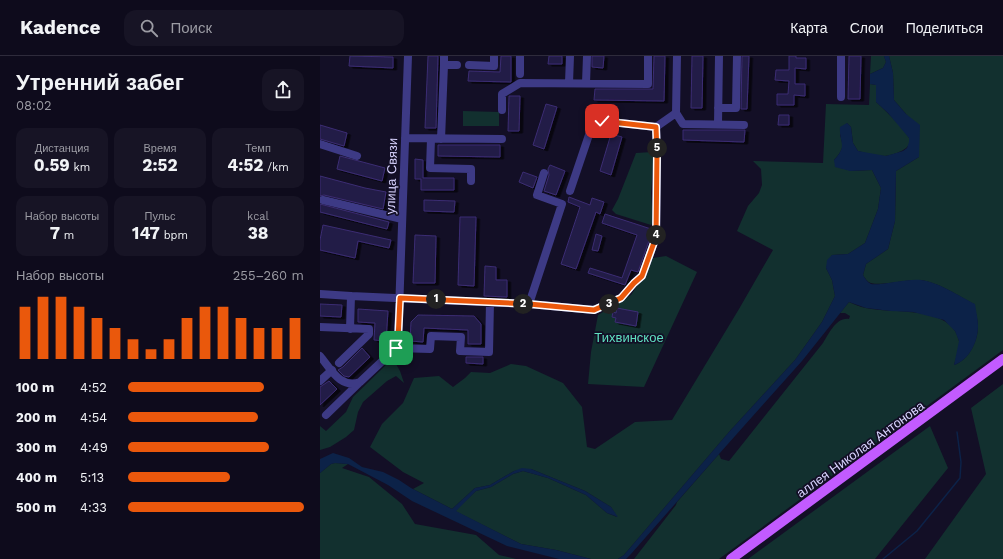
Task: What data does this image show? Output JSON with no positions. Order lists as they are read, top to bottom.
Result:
{
  "streets": {
    "main road": ["аллея Николая Антонова"],
    "street": ["улица Связи"]
  },
  "parks": ["Тихвинское"],
  "page": {
    "header": "Kadence",
    "search": "Поиск",
    "nav": ["Карта", "Слои", "Поделиться"],
    "heading": ["Утренний забег", "08:02"],
    "stats": [
      ["Дистанция", "0.59 km"],
      ["Время", "2:52"],
      ["Темп", "4:52 /km"],
      ["Набор высоты", "7 m"],
      ["Пульс", "147 bpm"],
      ["kcal", "38"]
    ],
    "pins": [
      "5",
      "4",
      "1",
      "2",
      "3"
    ],
    "chart": ["Набор высоты", "255–260 m"],
    "list": [
      {
        "name": "100 m",
        "note": "4:52"
      },
      {
        "name": "200 m",
        "note": "4:54"
      },
      {
        "name": "300 m",
        "note": "4:49"
      },
      {
        "name": "400 m",
        "note": "5:13"
      },
      {
        "name": "500 m",
        "note": "4:33"
      }
    ]
  }
}
